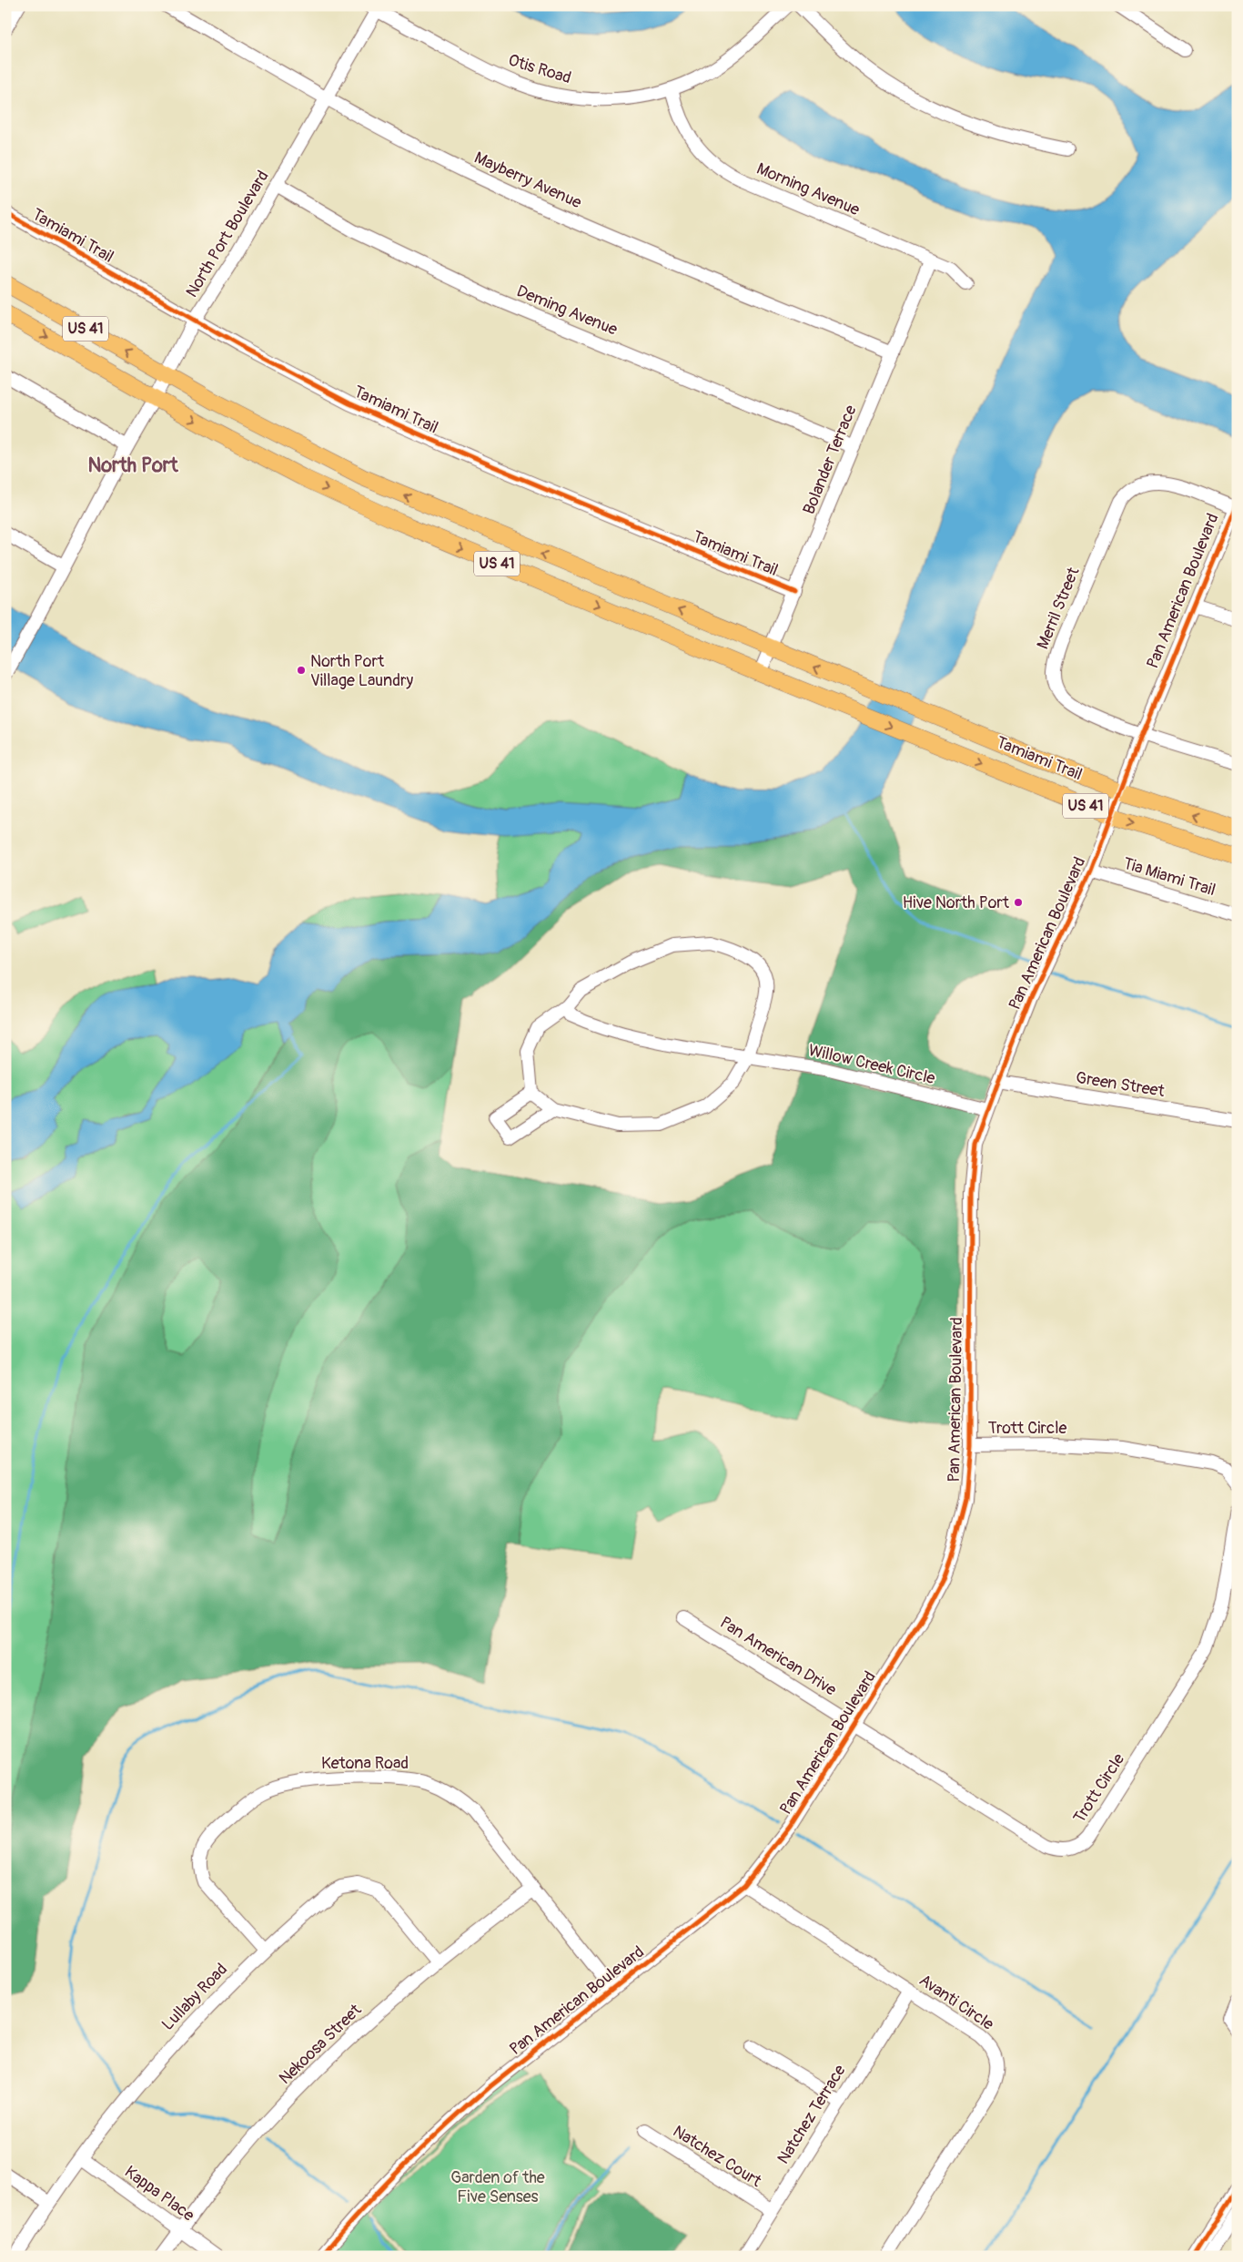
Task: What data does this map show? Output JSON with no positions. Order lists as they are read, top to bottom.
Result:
{
  "streets": {
    "main road": ["Tamiami Trail", "US 41"],
    "street": [
      "Otis Road",
      "Mayberry Avenue",
      "Morning Avenue",
      "North Port Boulevard",
      "Deming Avenue",
      "Bolander Terrace",
      "Pan American Boulevard",
      "Merril Street",
      "Tia Miami Trail",
      "Willow Creek Circle",
      "Green Street",
      "Trott Circle",
      "Pan American Drive",
      "Ketona Road",
      "Lullaby Road",
      "Avanti Circle",
      "Nekoosa Street",
      "Natchez Terrace",
      "Natchez Court",
      "Kappa Place"
    ]
  },
  "crossings": [
    ["Otis Road", "Morning Avenue"],
    ["Otis Road", "North Port Boulevard"],
    ["Mayberry Avenue", "North Port Boulevard"],
    ["Mayberry Avenue", "Bolander Terrace"],
    ["Morning Avenue", "Bolander Terrace"],
    ["North Port Boulevard", "Tamiami Trail"],
    ["North Port Boulevard", "Deming Avenue"],
    ["Tamiami Trail", "Bolander Terrace"],
    ["Tamiami Trail", "Pan American Boulevard"],
    ["Deming Avenue", "Bolander Terrace"],
    ["Pan American Boulevard", "Merril Street"],
    ["Pan American Boulevard", "Tia Miami Trail"],
    ["Pan American Boulevard", "Willow Creek Circle"],
    ["Pan American Boulevard", "Green Street"],
    ["Pan American Boulevard", "Trott Circle"],
    ["Pan American Boulevard", "Pan American Drive"],
    ["Pan American Boulevard", "Ketona Road"],
    ["Pan American Boulevard", "Avanti Circle"],
    ["Trott Circle", "Pan American Drive"],
    ["Ketona Road", "Lullaby Road"],
    ["Ketona Road", "Nekoosa Street"],
    ["Lullaby Road", "Nekoosa Street"],
    ["Lullaby Road", "Kappa Place"],
    ["Avanti Circle", "Natchez Terrace"],
    ["Nekoosa Street", "Kappa Place"],
    ["Natchez Terrace", "Natchez Court"]
  ],
  "districts": ["North Port"],
  "parks": ["Garden of the Five Senses"],
  "places": ["North Port Village Laundry", "Hive North Port"]
}
